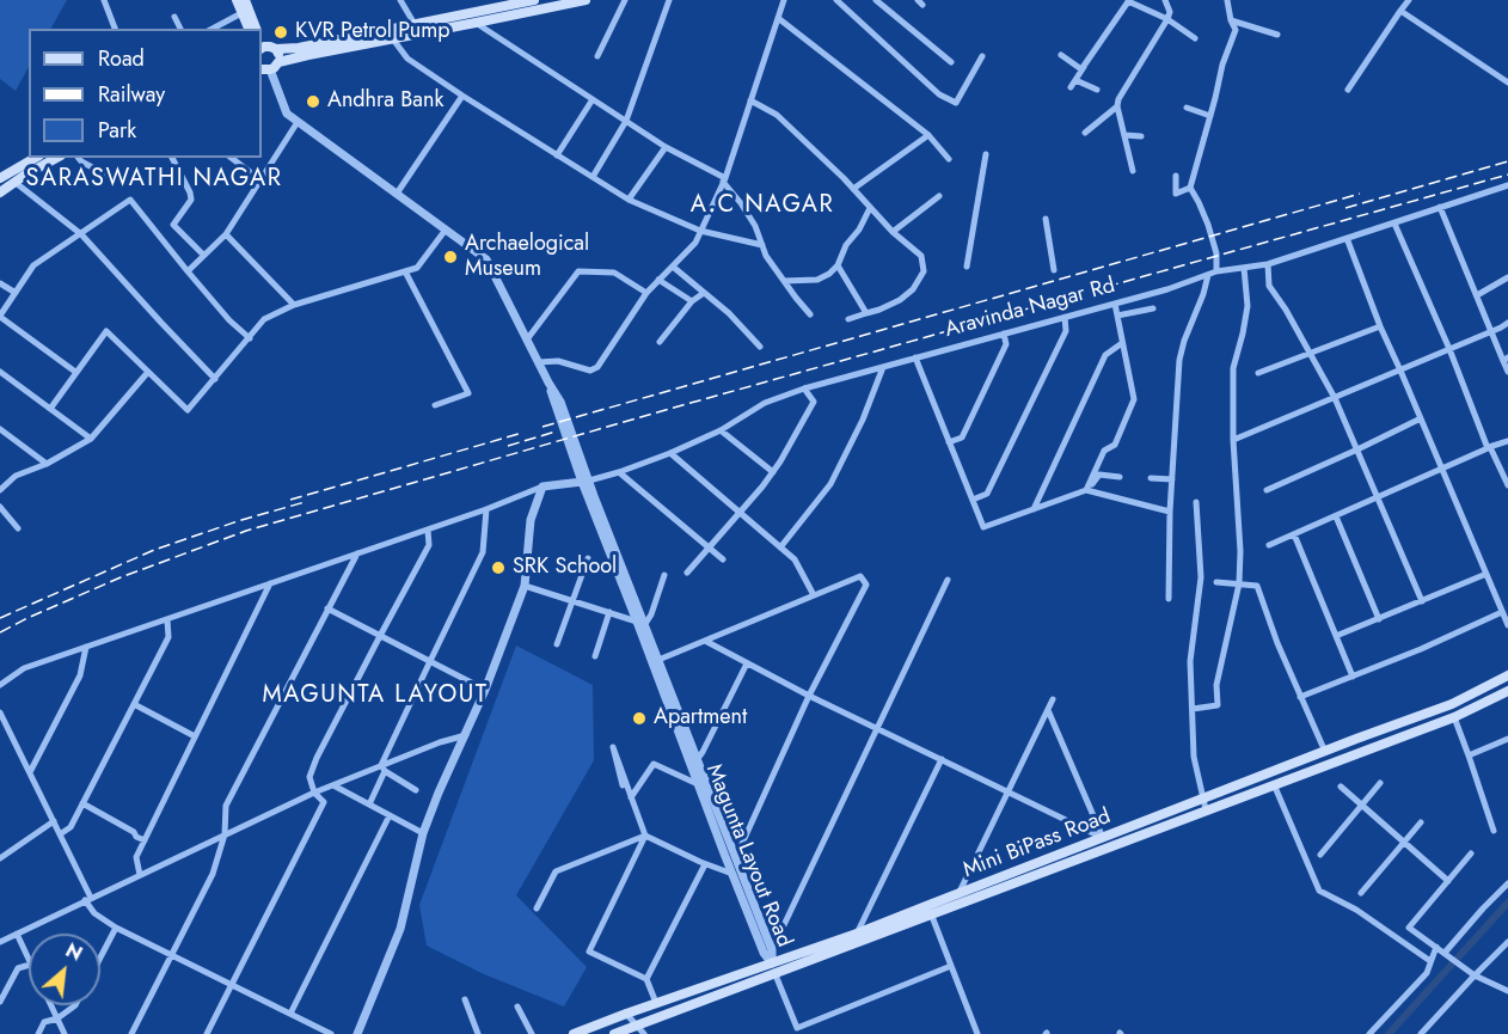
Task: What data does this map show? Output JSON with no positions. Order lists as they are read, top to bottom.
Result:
{
  "streets": {
    "main road": ["Mini BiPass Road"],
    "street": ["Aravinda Nagar Rd", "Magunta Layout Road"]
  },
  "crossings": [
    ["Aravinda Nagar Rd", "Magunta Layout Road"],
    ["Mini BiPass Road", "Magunta Layout Road"]
  ],
  "districts": ["SARASWATHI NAGAR", "A.C NAGAR", "MAGUNTA LAYOUT"],
  "places": [
    "KVR Petrol Pump",
    "Andhra Bank",
    "Archaelogical Museum",
    "SRK School",
    "Apartment"
  ],
  "legend": ["Road", "Railway", "Park"],
  "north": "top right"
}
